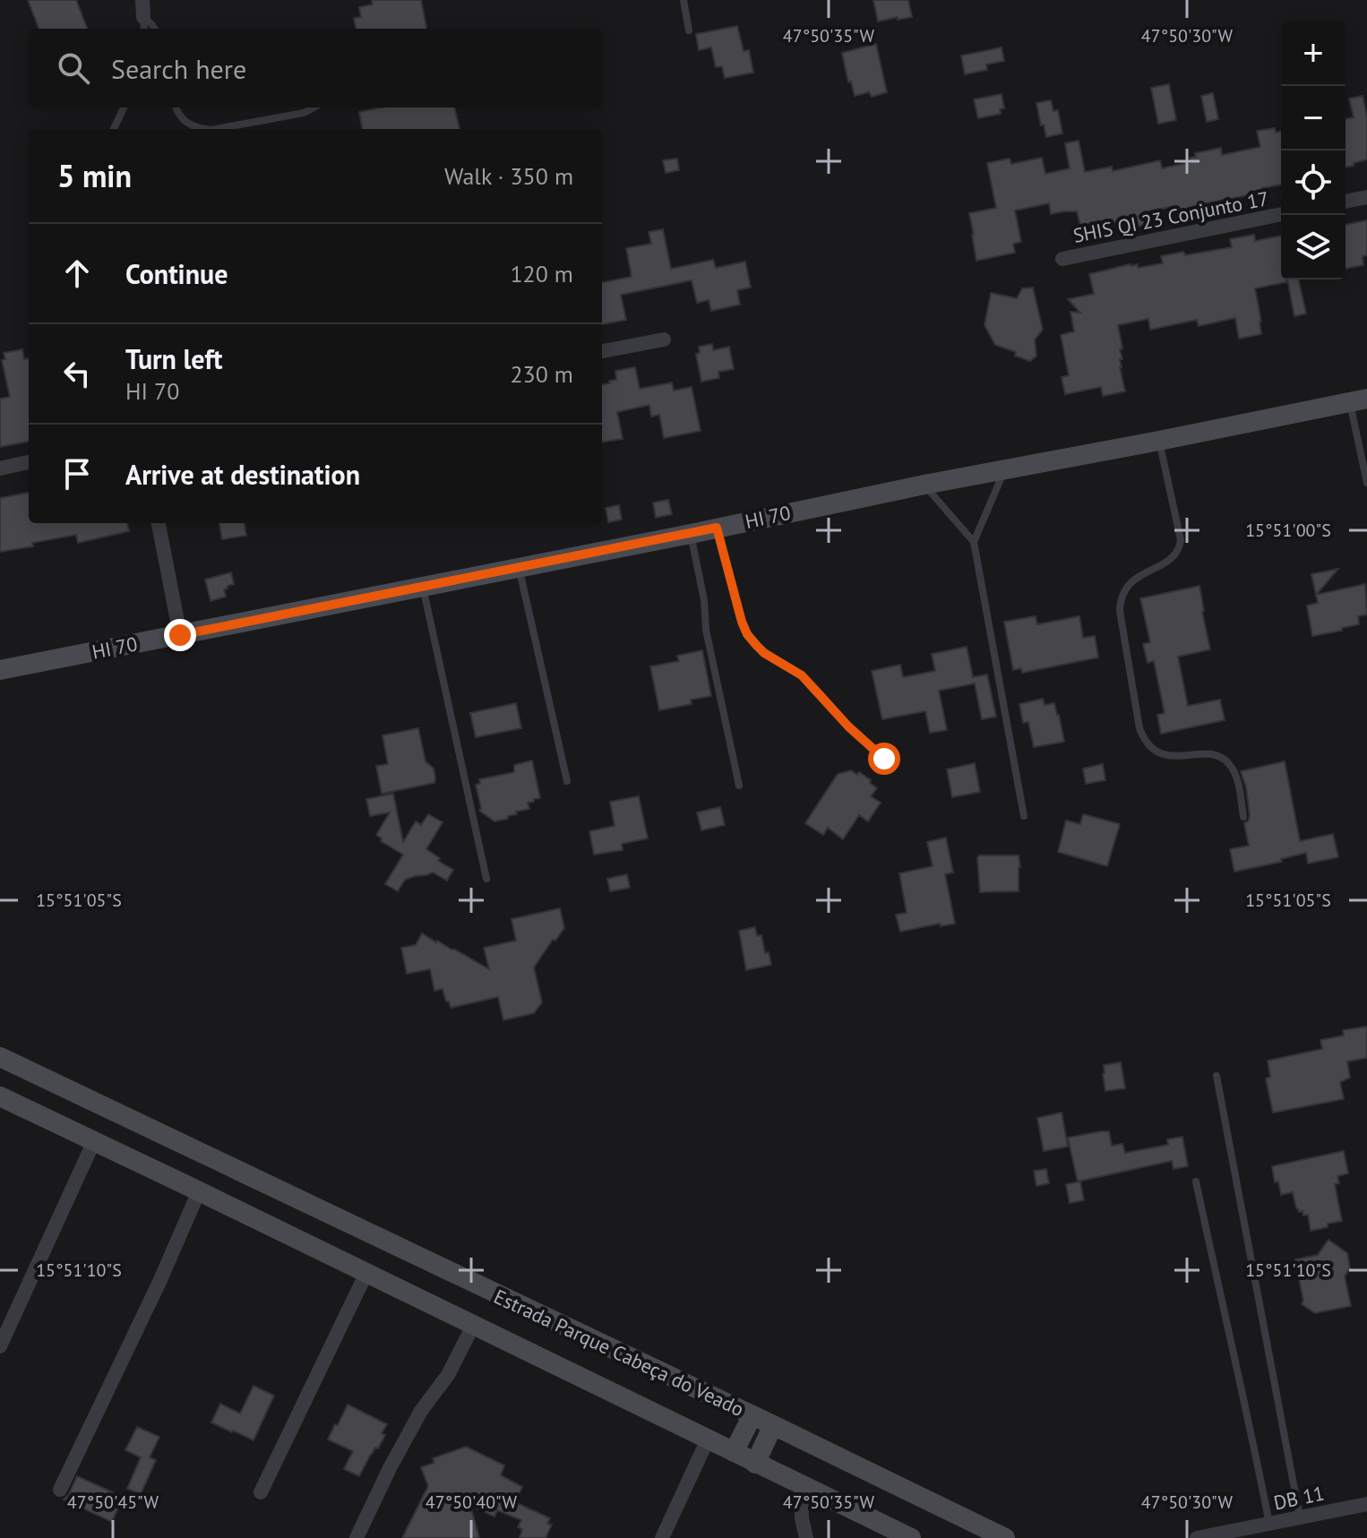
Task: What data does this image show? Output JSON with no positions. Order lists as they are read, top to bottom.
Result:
{
  "streets": {
    "main road": ["HI 70", "Estrada Parque Cabeça do Veado"],
    "street": ["SHIS QI 23 Conjunto 17", "DB 11"]
  },
  "page": {
    "map_buttons": ["+", "−"],
    "search": "Search here",
    "heading": ["5 min", "Walk · 350 m"],
    "list": [
      ["Continue", "120 m"],
      ["Turn left", "HI 70", "230 m"],
      "Arrive at destination"
    ]
  },
  "coordinates": [
    "47°50'35\"W",
    "47°50'30\"W",
    "15°51'00\"S",
    "15°51'05\"S",
    "15°51'10\"S",
    "47°50'45\"W",
    "47°50'40\"W"
  ]
}
